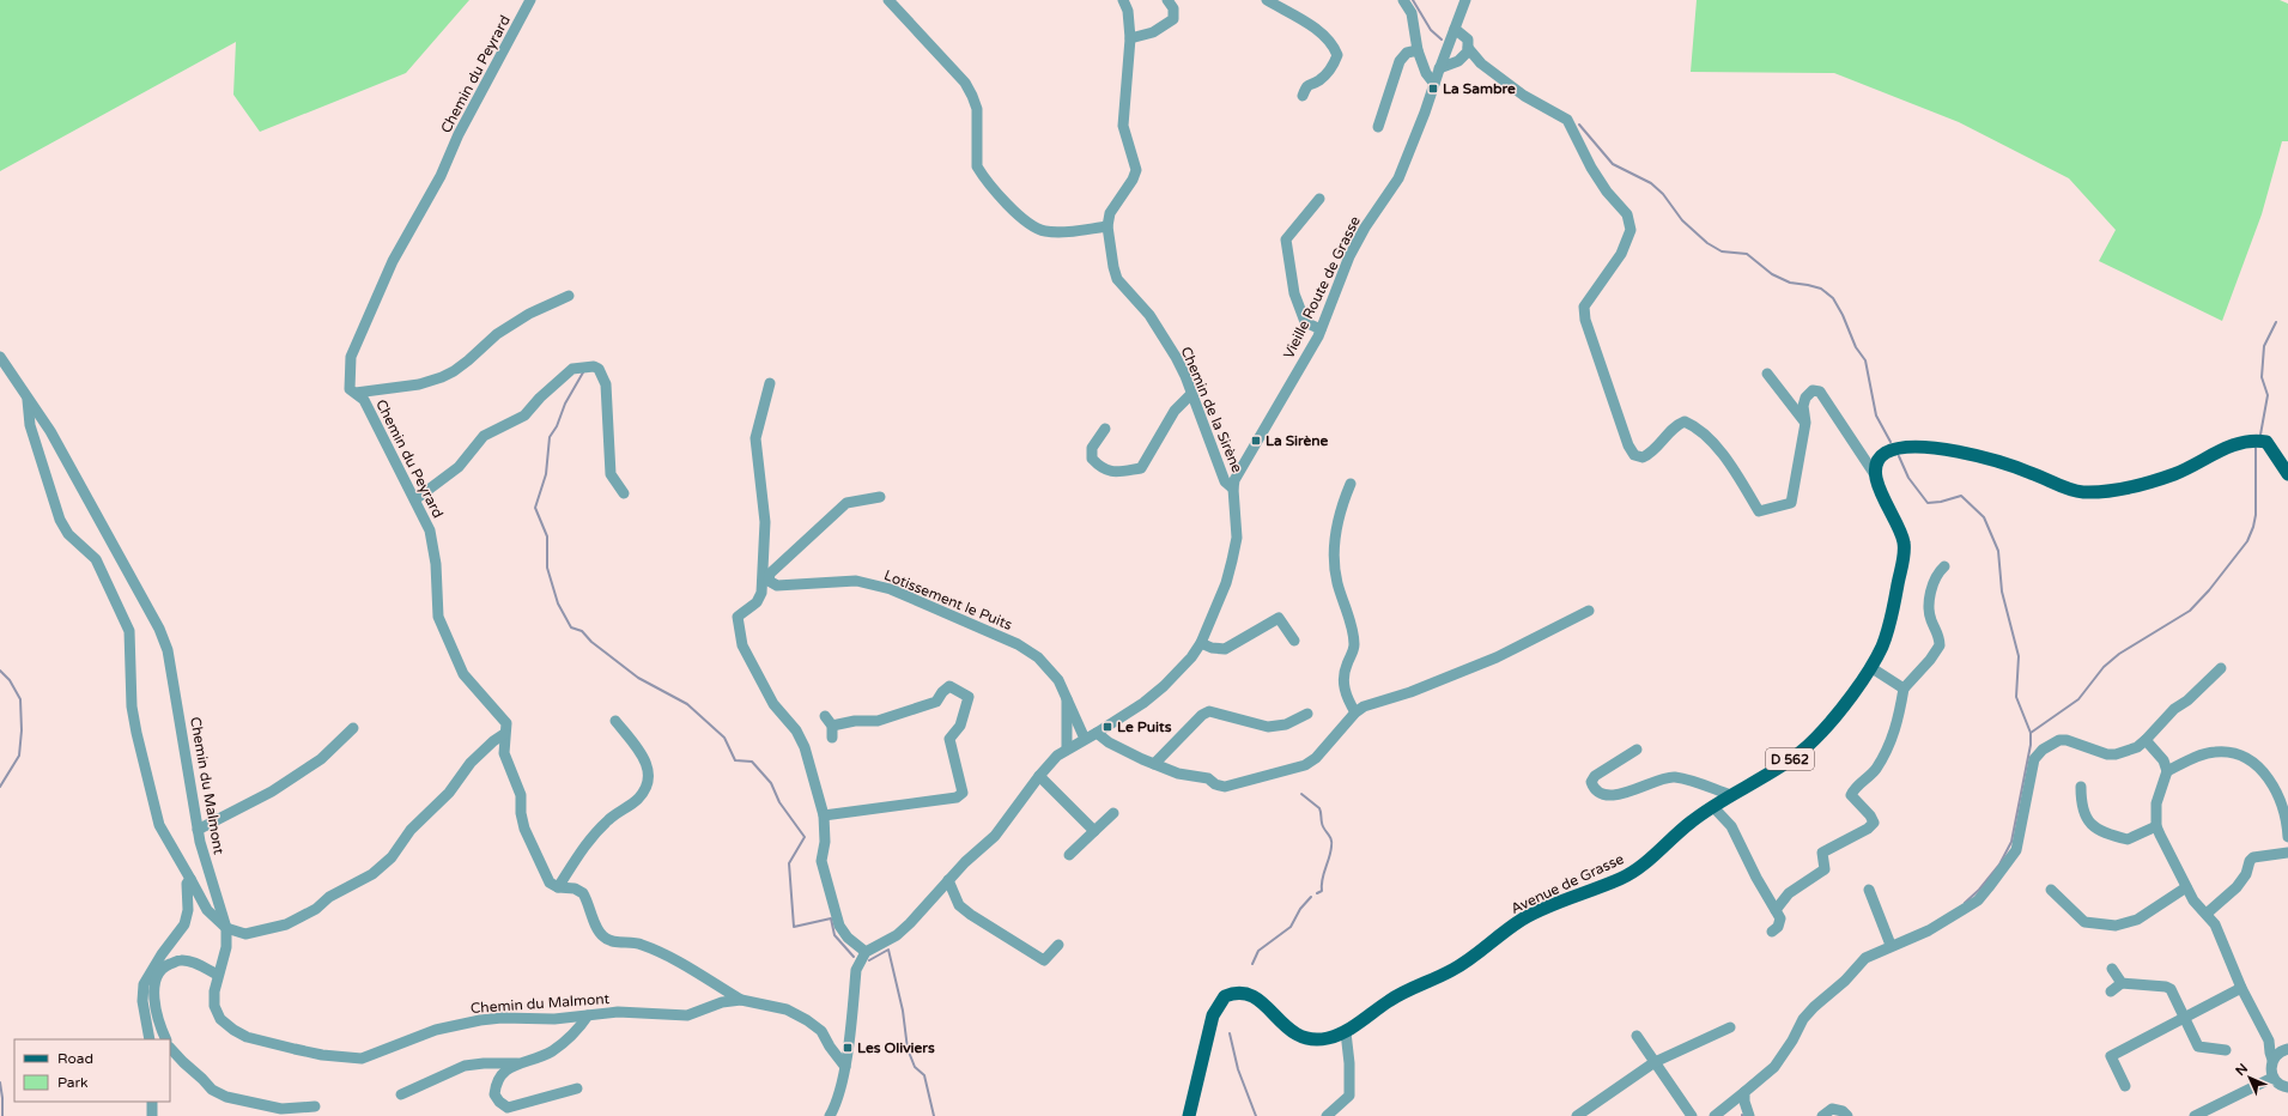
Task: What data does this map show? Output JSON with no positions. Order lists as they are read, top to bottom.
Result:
{
  "streets": {
    "main road": ["D 562", "Avenue de Grasse"],
    "street": [
      "Chemin du Peyrard",
      "Vieille Route de Grasse",
      "Chemin de la Sirène",
      "Lotissement le Puits",
      "Chemin du Malmont"
    ]
  },
  "crossings": [
    ["Vieille Route de Grasse", "Chemin de la Sirène"],
    ["Vieille Route de Grasse", "Lotissement le Puits"]
  ],
  "places": {
    "transit": [
      "La Sambre",
      "La Sirène",
      "Le Puits",
      "Les Oliviers"
    ]
  },
  "legend": ["Road", "Park"],
  "north": "top left"
}
